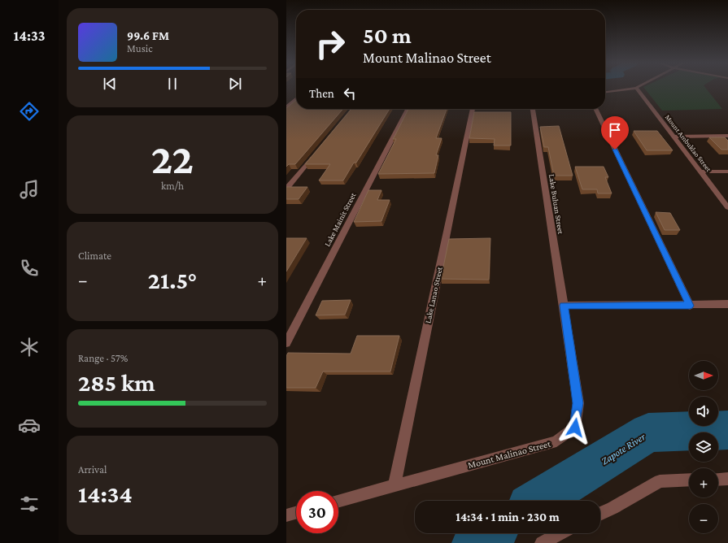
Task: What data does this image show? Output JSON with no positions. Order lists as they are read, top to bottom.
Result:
{
  "streets": {
    "street": [
      "Mount Ambuklao Street",
      "Lake Buluan Street",
      "Lake Mainit Street",
      "Lake Lanao Street",
      "Mount Malinao Street"
    ]
  },
  "crossings": [
    ["Lake Buluan Street", "Mount Malinao Street"],
    ["Lake Lanao Street", "Mount Malinao Street"]
  ],
  "water": ["Zapote River"],
  "north": "right",
  "page": {
    "tabs": "14:33",
    "turn": ["50 m", "Mount Malinao Street"],
    "song": ["99.6 FM", "Music"],
    "then": "Then",
    "tile": [
      ["22", "km/h"],
      "Climate",
      ["Range · 57%", "285 km"],
      ["Arrival", "14:34"]
    ],
    "heat": ["−", "21.5°", "+"],
    "map_buttons": ["+", "−"],
    "limit": "30",
    "trip": "14:34 · 1 min · 230 m"
  }
}
